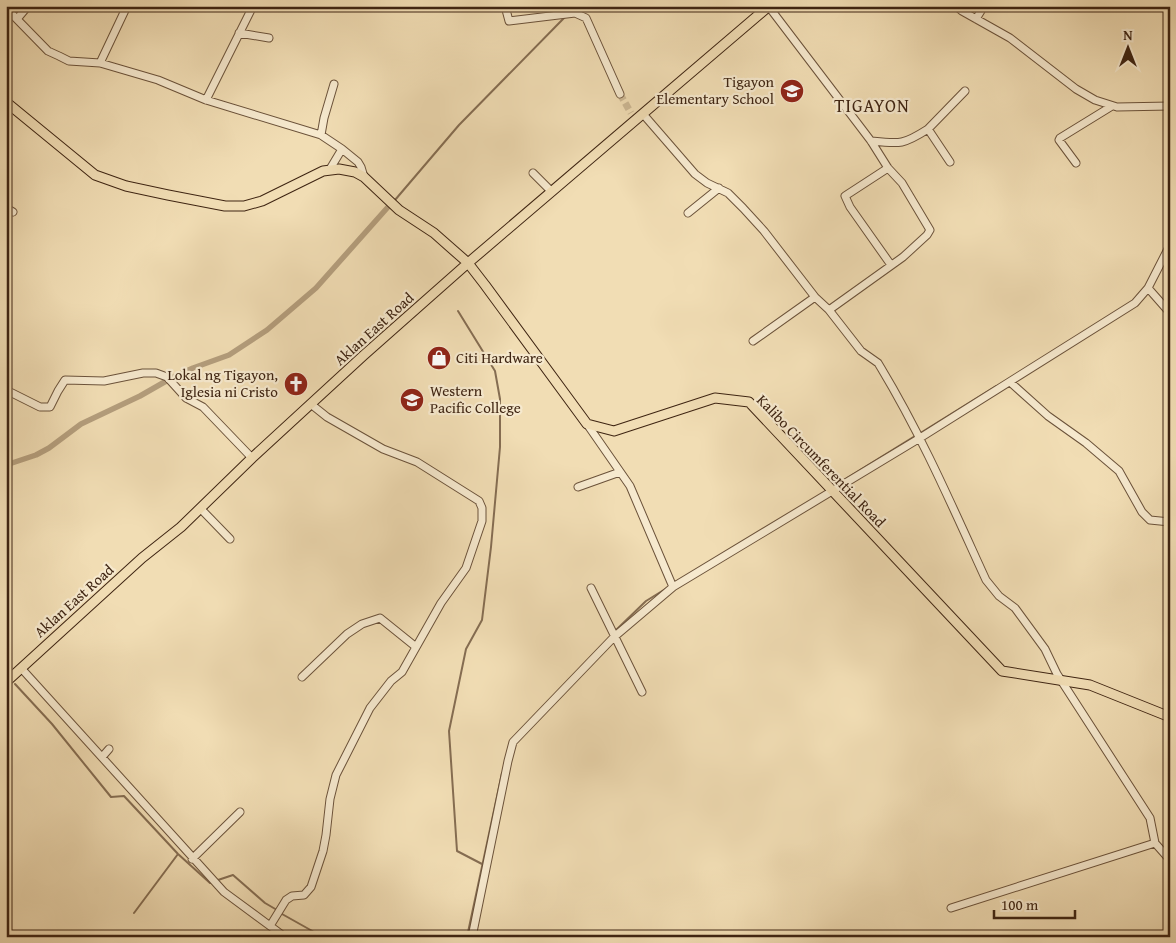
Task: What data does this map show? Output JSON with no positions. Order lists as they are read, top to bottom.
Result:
{
  "streets": {
    "main road": ["Aklan East Road", "Kalibo Circumferential Road"]
  },
  "districts": ["TIGAYON"],
  "places": {
    "school or university": ["Tigayon Elementary School", "Western Pacific College"],
    "shop": ["Citi Hardware"],
    "church": ["Lokal ng Tigayon, Iglesia ni Cristo"]
  },
  "scale_bar": "100 m",
  "north": "top"
}
